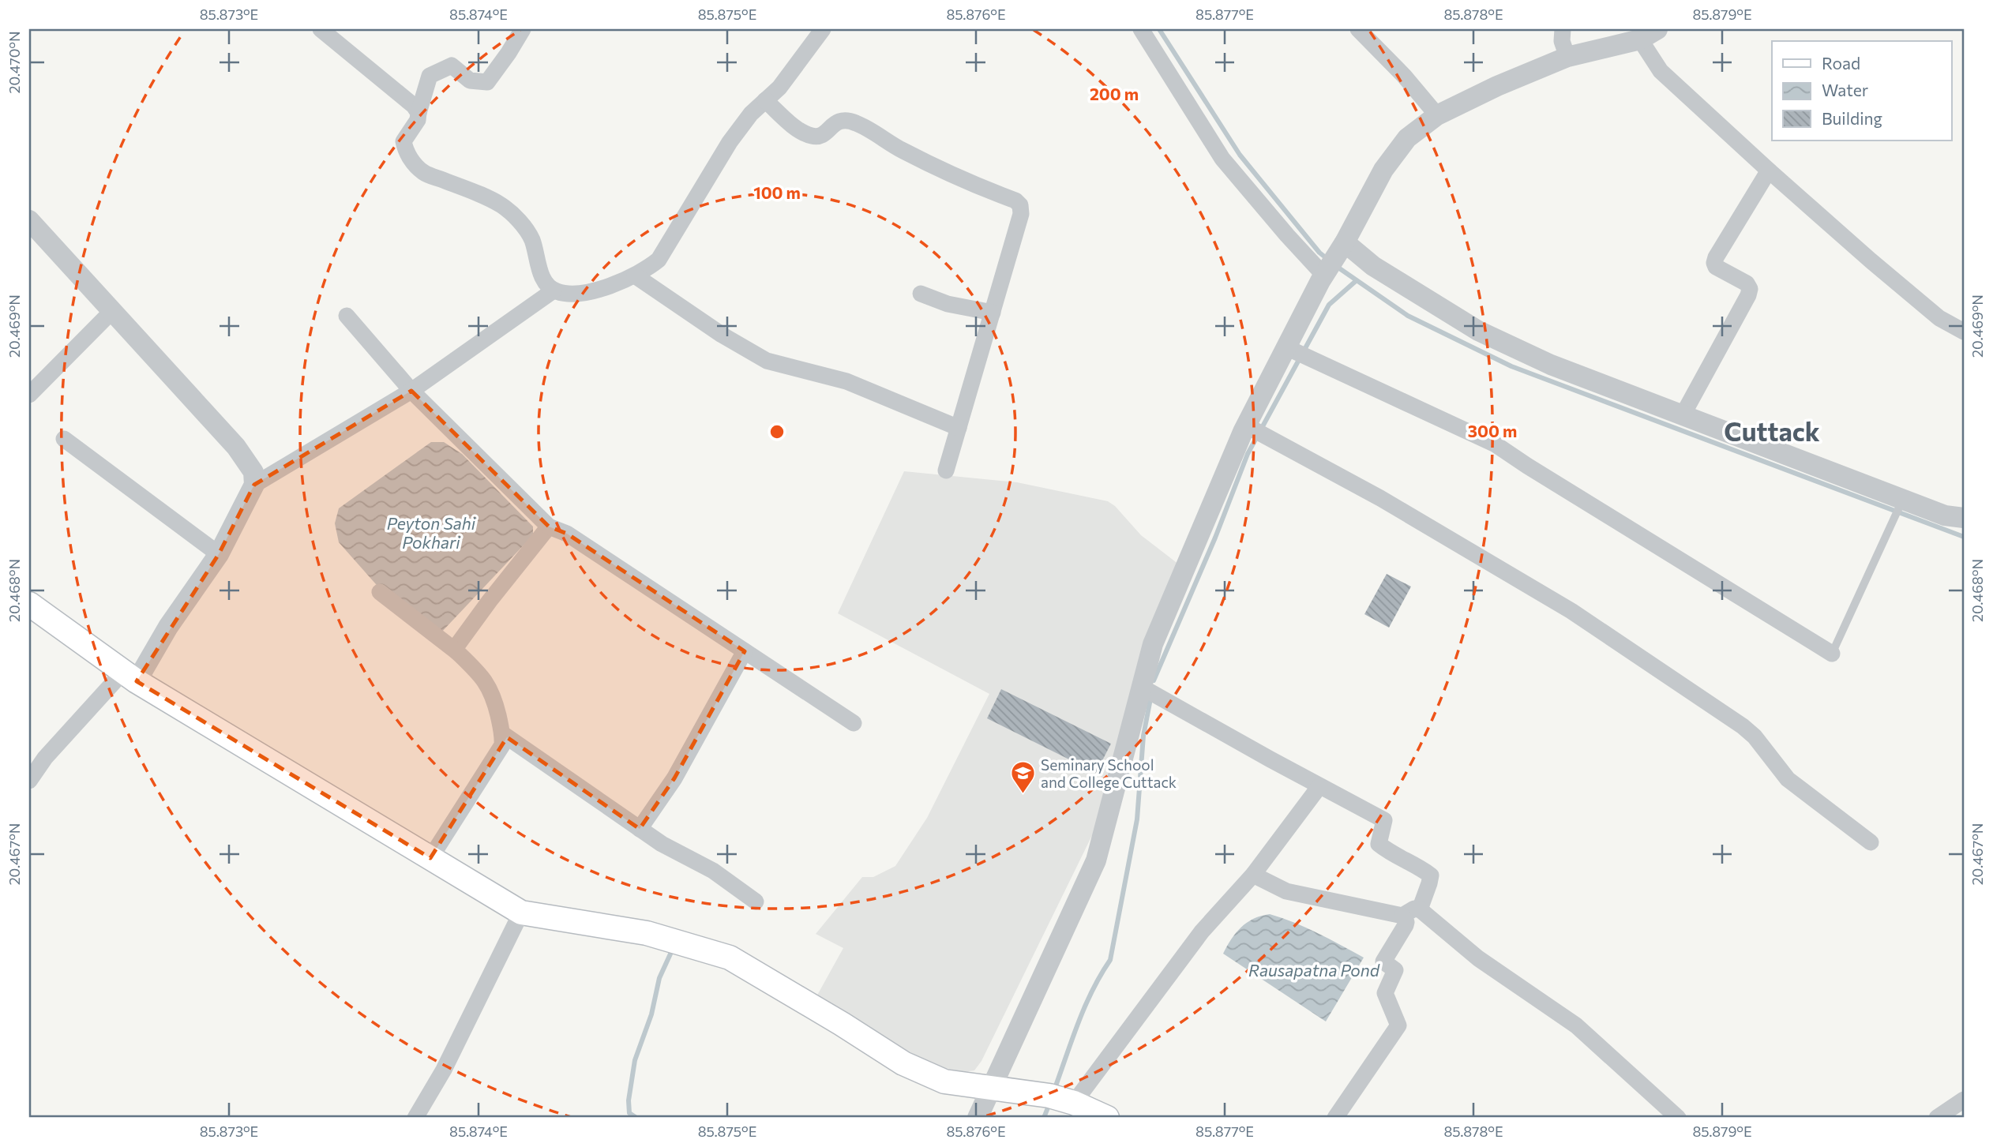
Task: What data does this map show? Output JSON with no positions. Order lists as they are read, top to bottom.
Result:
{
  "districts": ["Cuttack"],
  "water": ["Peyton Sahi Pokhari", "Rausapatna Pond"],
  "places": {
    "school or university": ["Seminary School and College Cuttack"]
  },
  "legend": ["Road", "Water", "Building"],
  "coordinates": [
    "85.873°E",
    "85.874°E",
    "85.875°E",
    "85.876°E",
    "85.877°E",
    "85.878°E",
    "85.879°E",
    "20.470°N",
    "20.469°N",
    "20.468°N",
    "20.467°N"
  ],
  "rings": ["200 m", "100 m", "300 m"]
}
